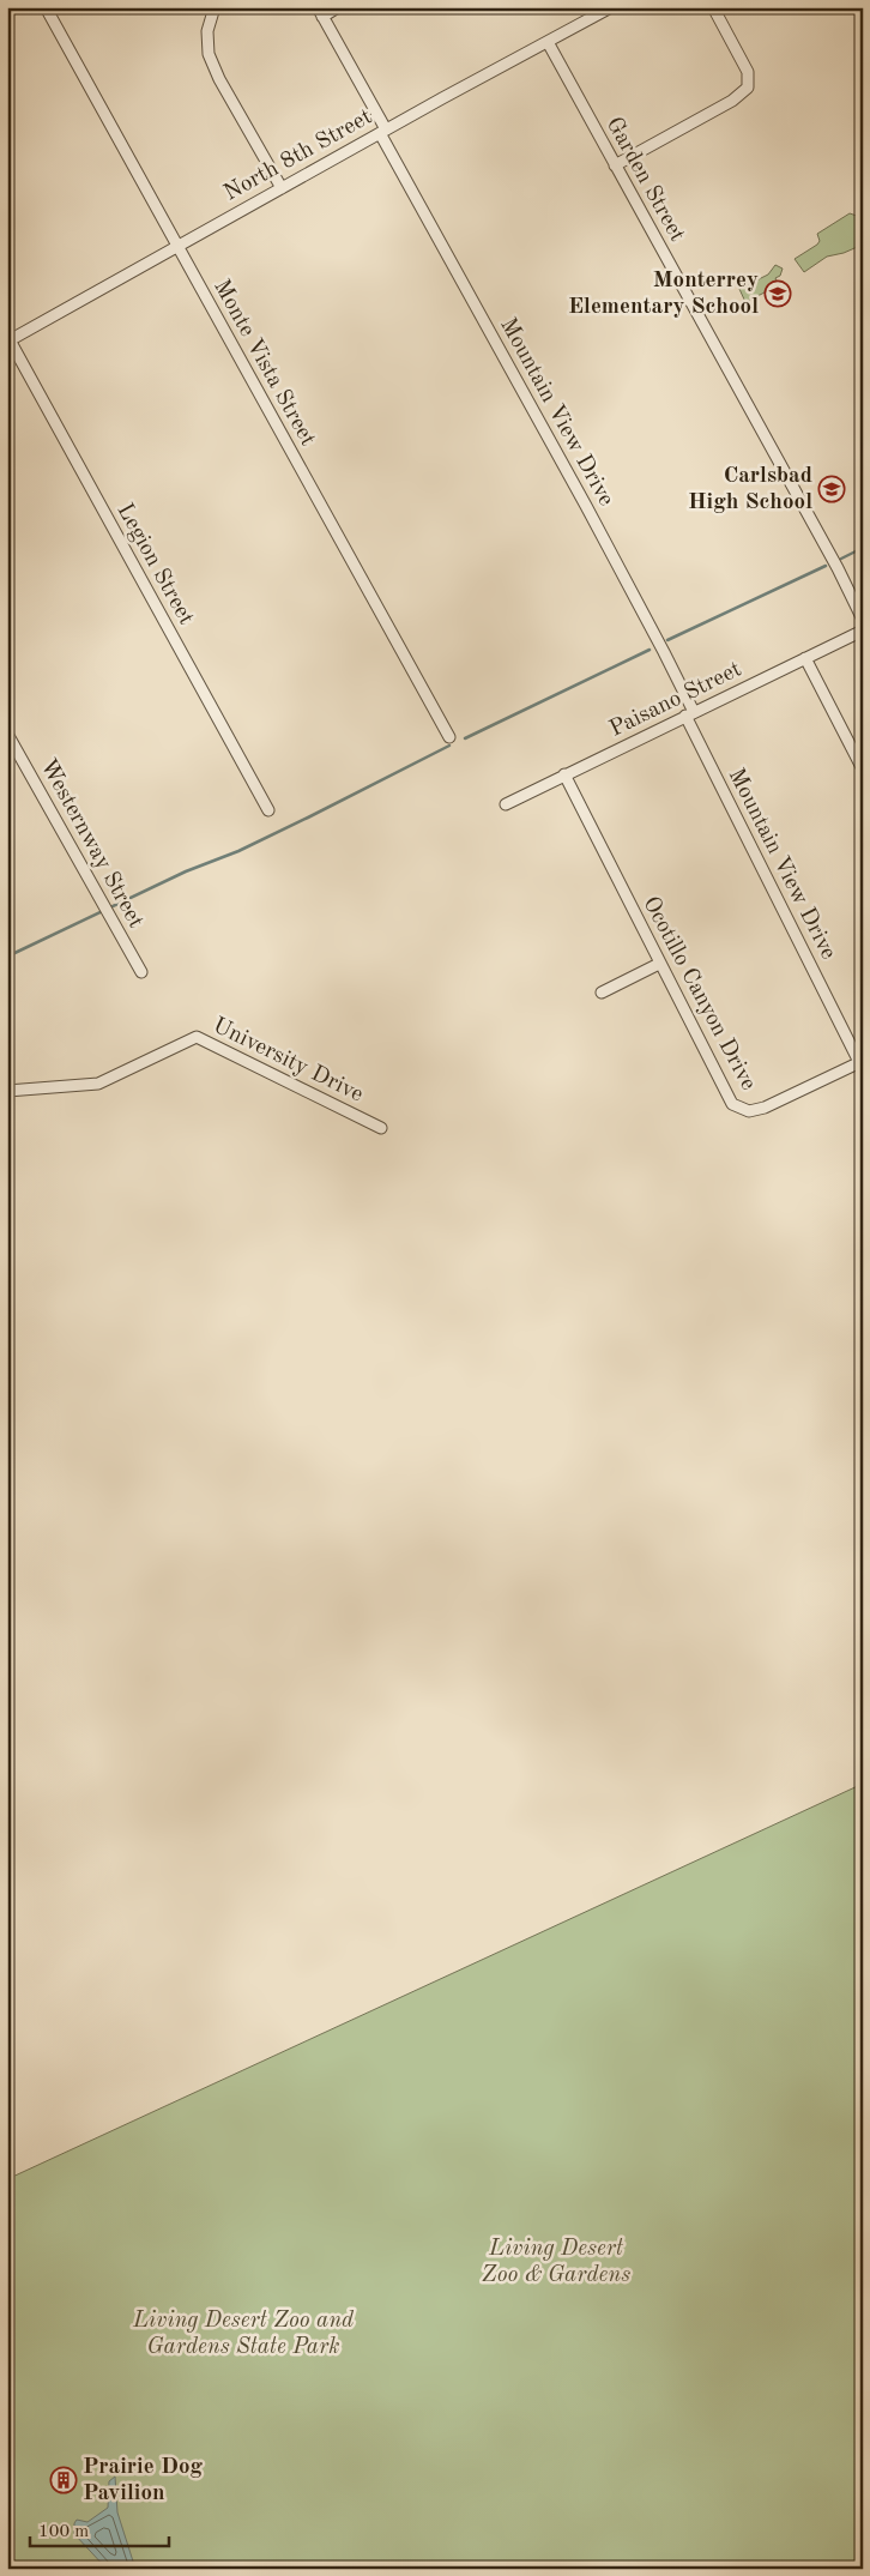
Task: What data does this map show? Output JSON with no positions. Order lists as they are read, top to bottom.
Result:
{
  "streets": {
    "street": [
      "North 8th Street",
      "Garden Street",
      "Monte Vista Street",
      "Mountain View Drive",
      "Legion Street",
      "Paisano Street",
      "Westernway Street",
      "Ocotillo Canyon Drive",
      "University Drive"
    ]
  },
  "crossings": [
    ["North 8th Street", "Garden Street"],
    ["North 8th Street", "Monte Vista Street"],
    ["North 8th Street", "Mountain View Drive"],
    ["North 8th Street", "Legion Street"],
    ["Mountain View Drive", "Paisano Street"],
    ["Mountain View Drive", "Ocotillo Canyon Drive"],
    ["Paisano Street", "Ocotillo Canyon Drive"]
  ],
  "parks": ["Living Desert Zoo & Gardens", "Living Desert Zoo and Gardens State Park"],
  "places": {
    "school or university": ["Monterrey Elementary School", "Carlsbad High School"],
    "building": ["Prairie Dog Pavilion"]
  },
  "scale_bar": "100 m"
}
